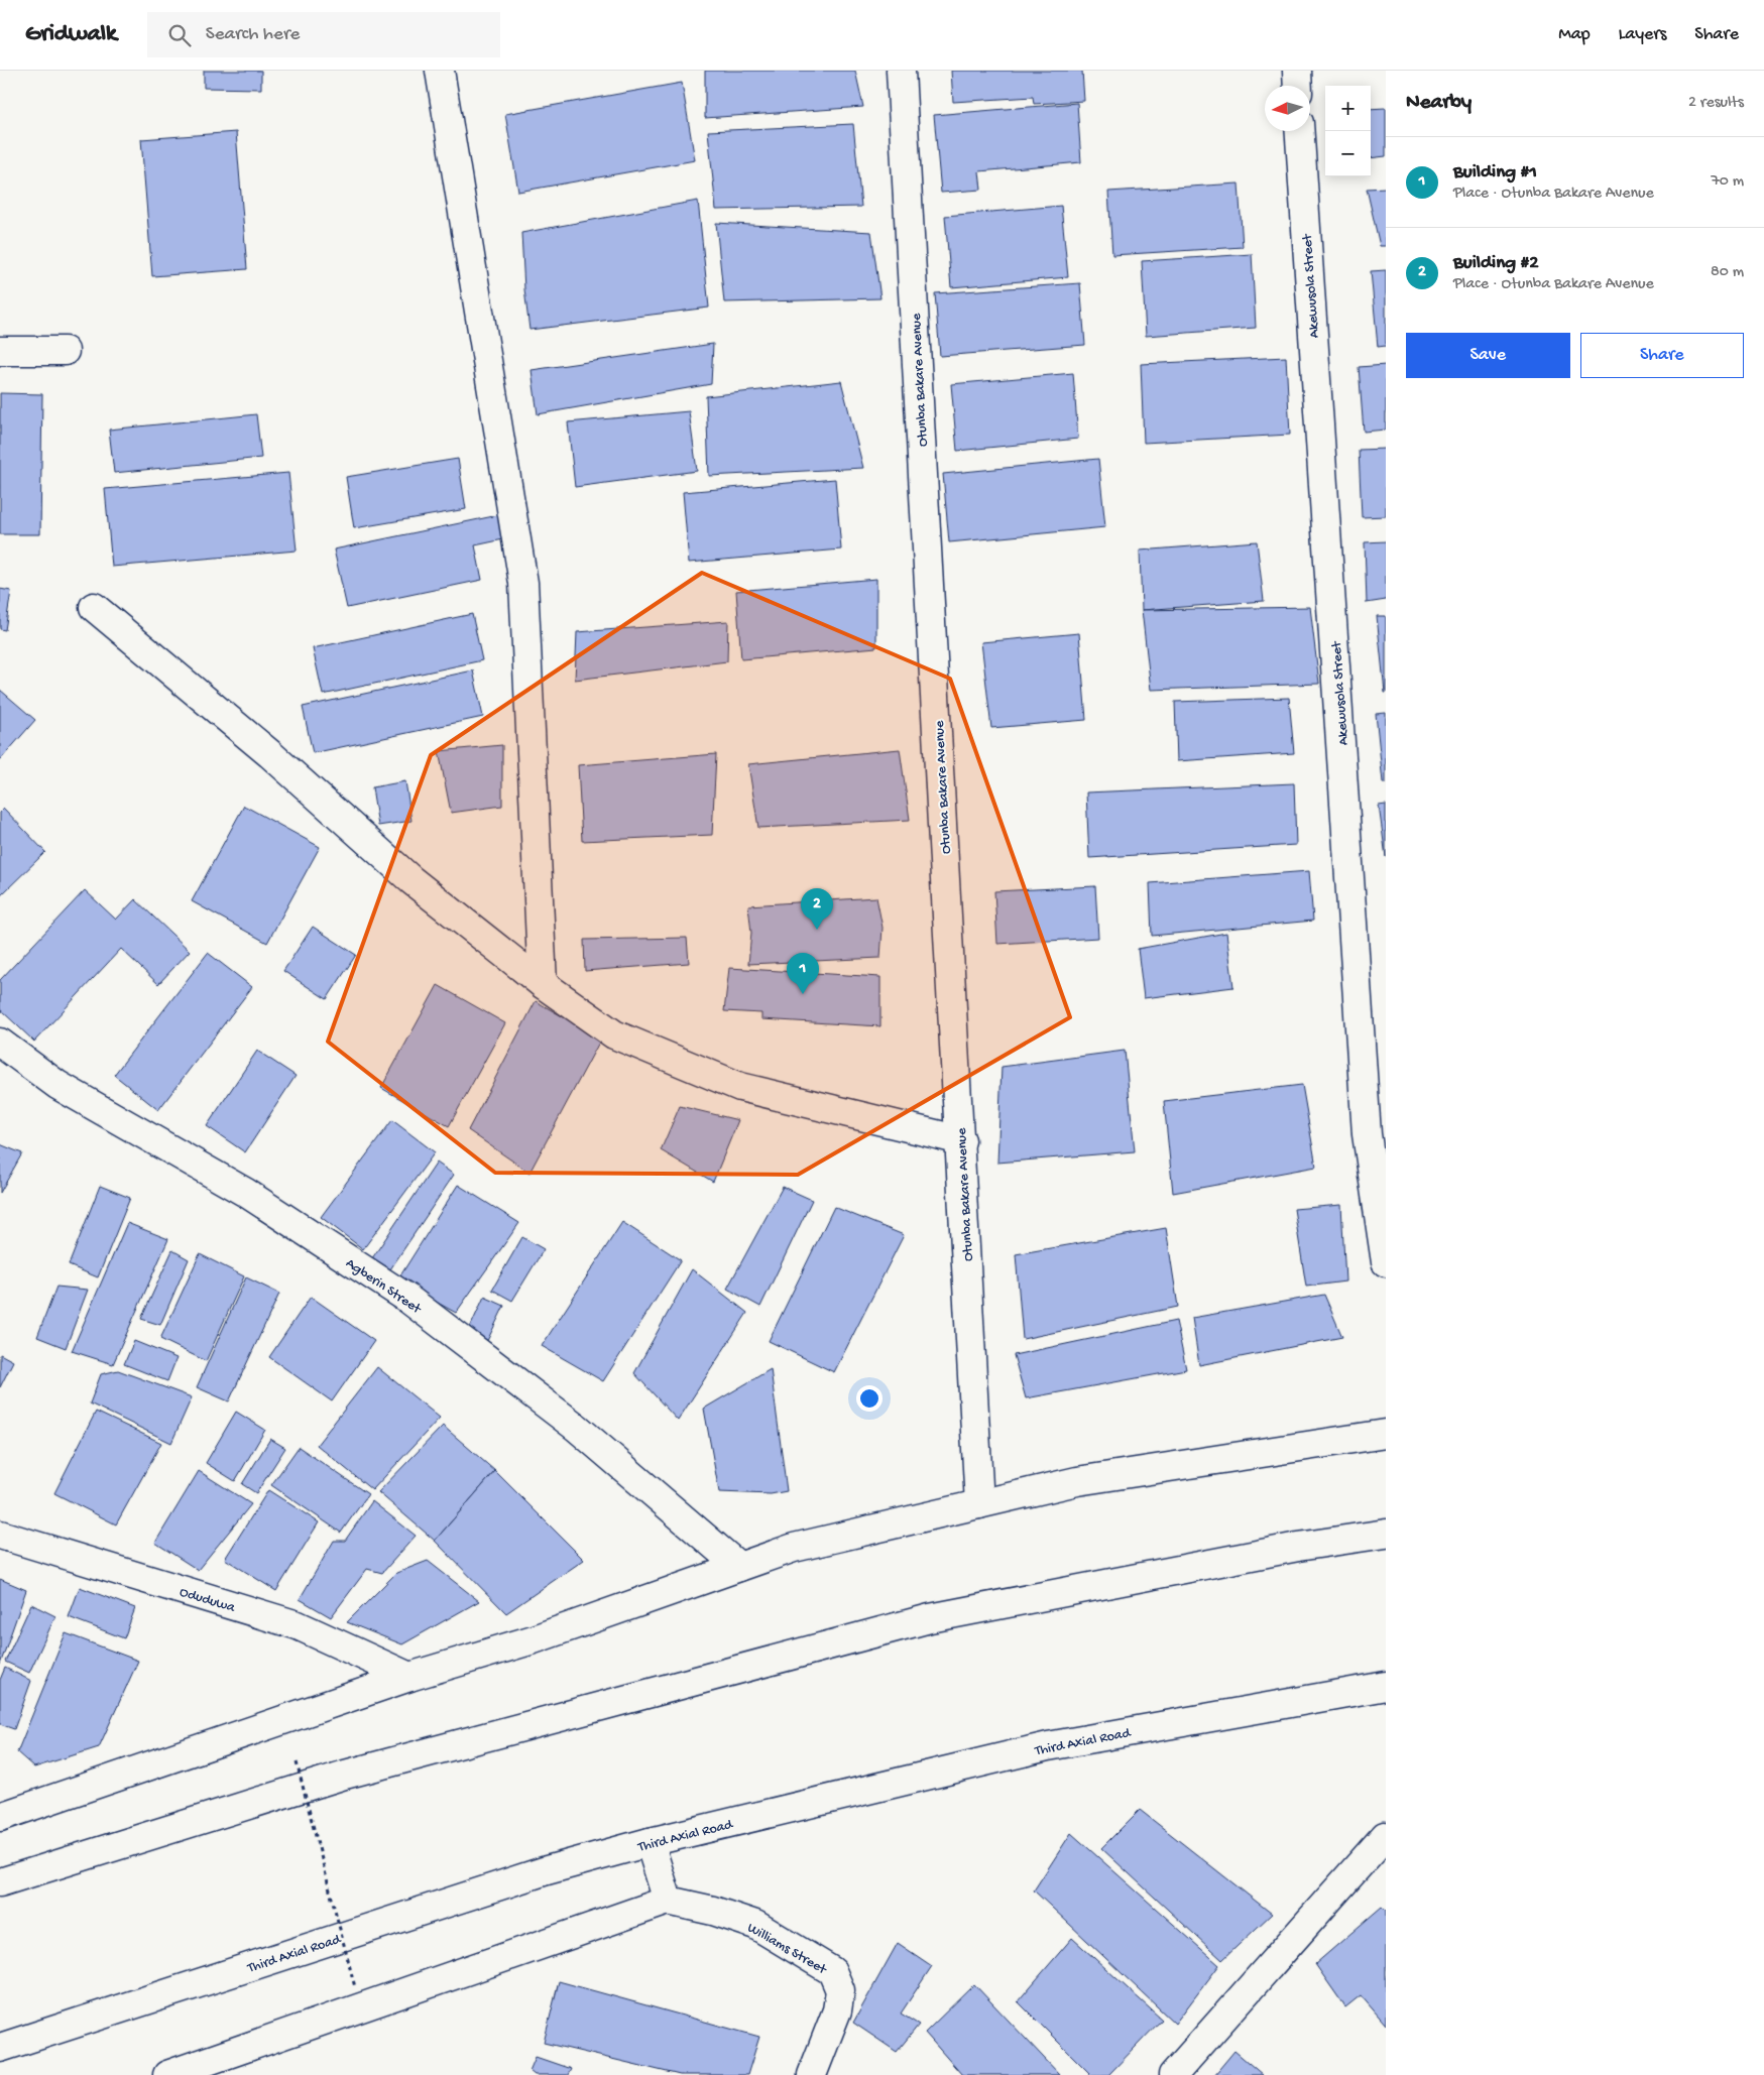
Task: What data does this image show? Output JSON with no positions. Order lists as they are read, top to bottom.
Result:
{
  "streets": {
    "main road": [
      "Akewusola Street",
      "Otunba Bakare Avenue",
      "Agberin Street",
      "Oduduwa",
      "Third Axial Road",
      "Williams Street"
    ]
  },
  "north": "left",
  "page": {
    "header": "Gridwalk",
    "search": "Search here",
    "nav": ["Map", "Layers", "Share"],
    "heading": ["Nearby", "2 results"],
    "map_buttons": ["+", "−"],
    "list": [
      {
        "mark": "1",
        "name": "Building #1",
        "note": "Place · Otunba Bakare Avenue",
        "value": "70 m"
      },
      {
        "mark": "2",
        "name": "Building #2",
        "note": "Place · Otunba Bakare Avenue",
        "value": "80 m"
      }
    ],
    "buttons": ["Save", "Share"],
    "pins": ["2", "1"]
  }
}
